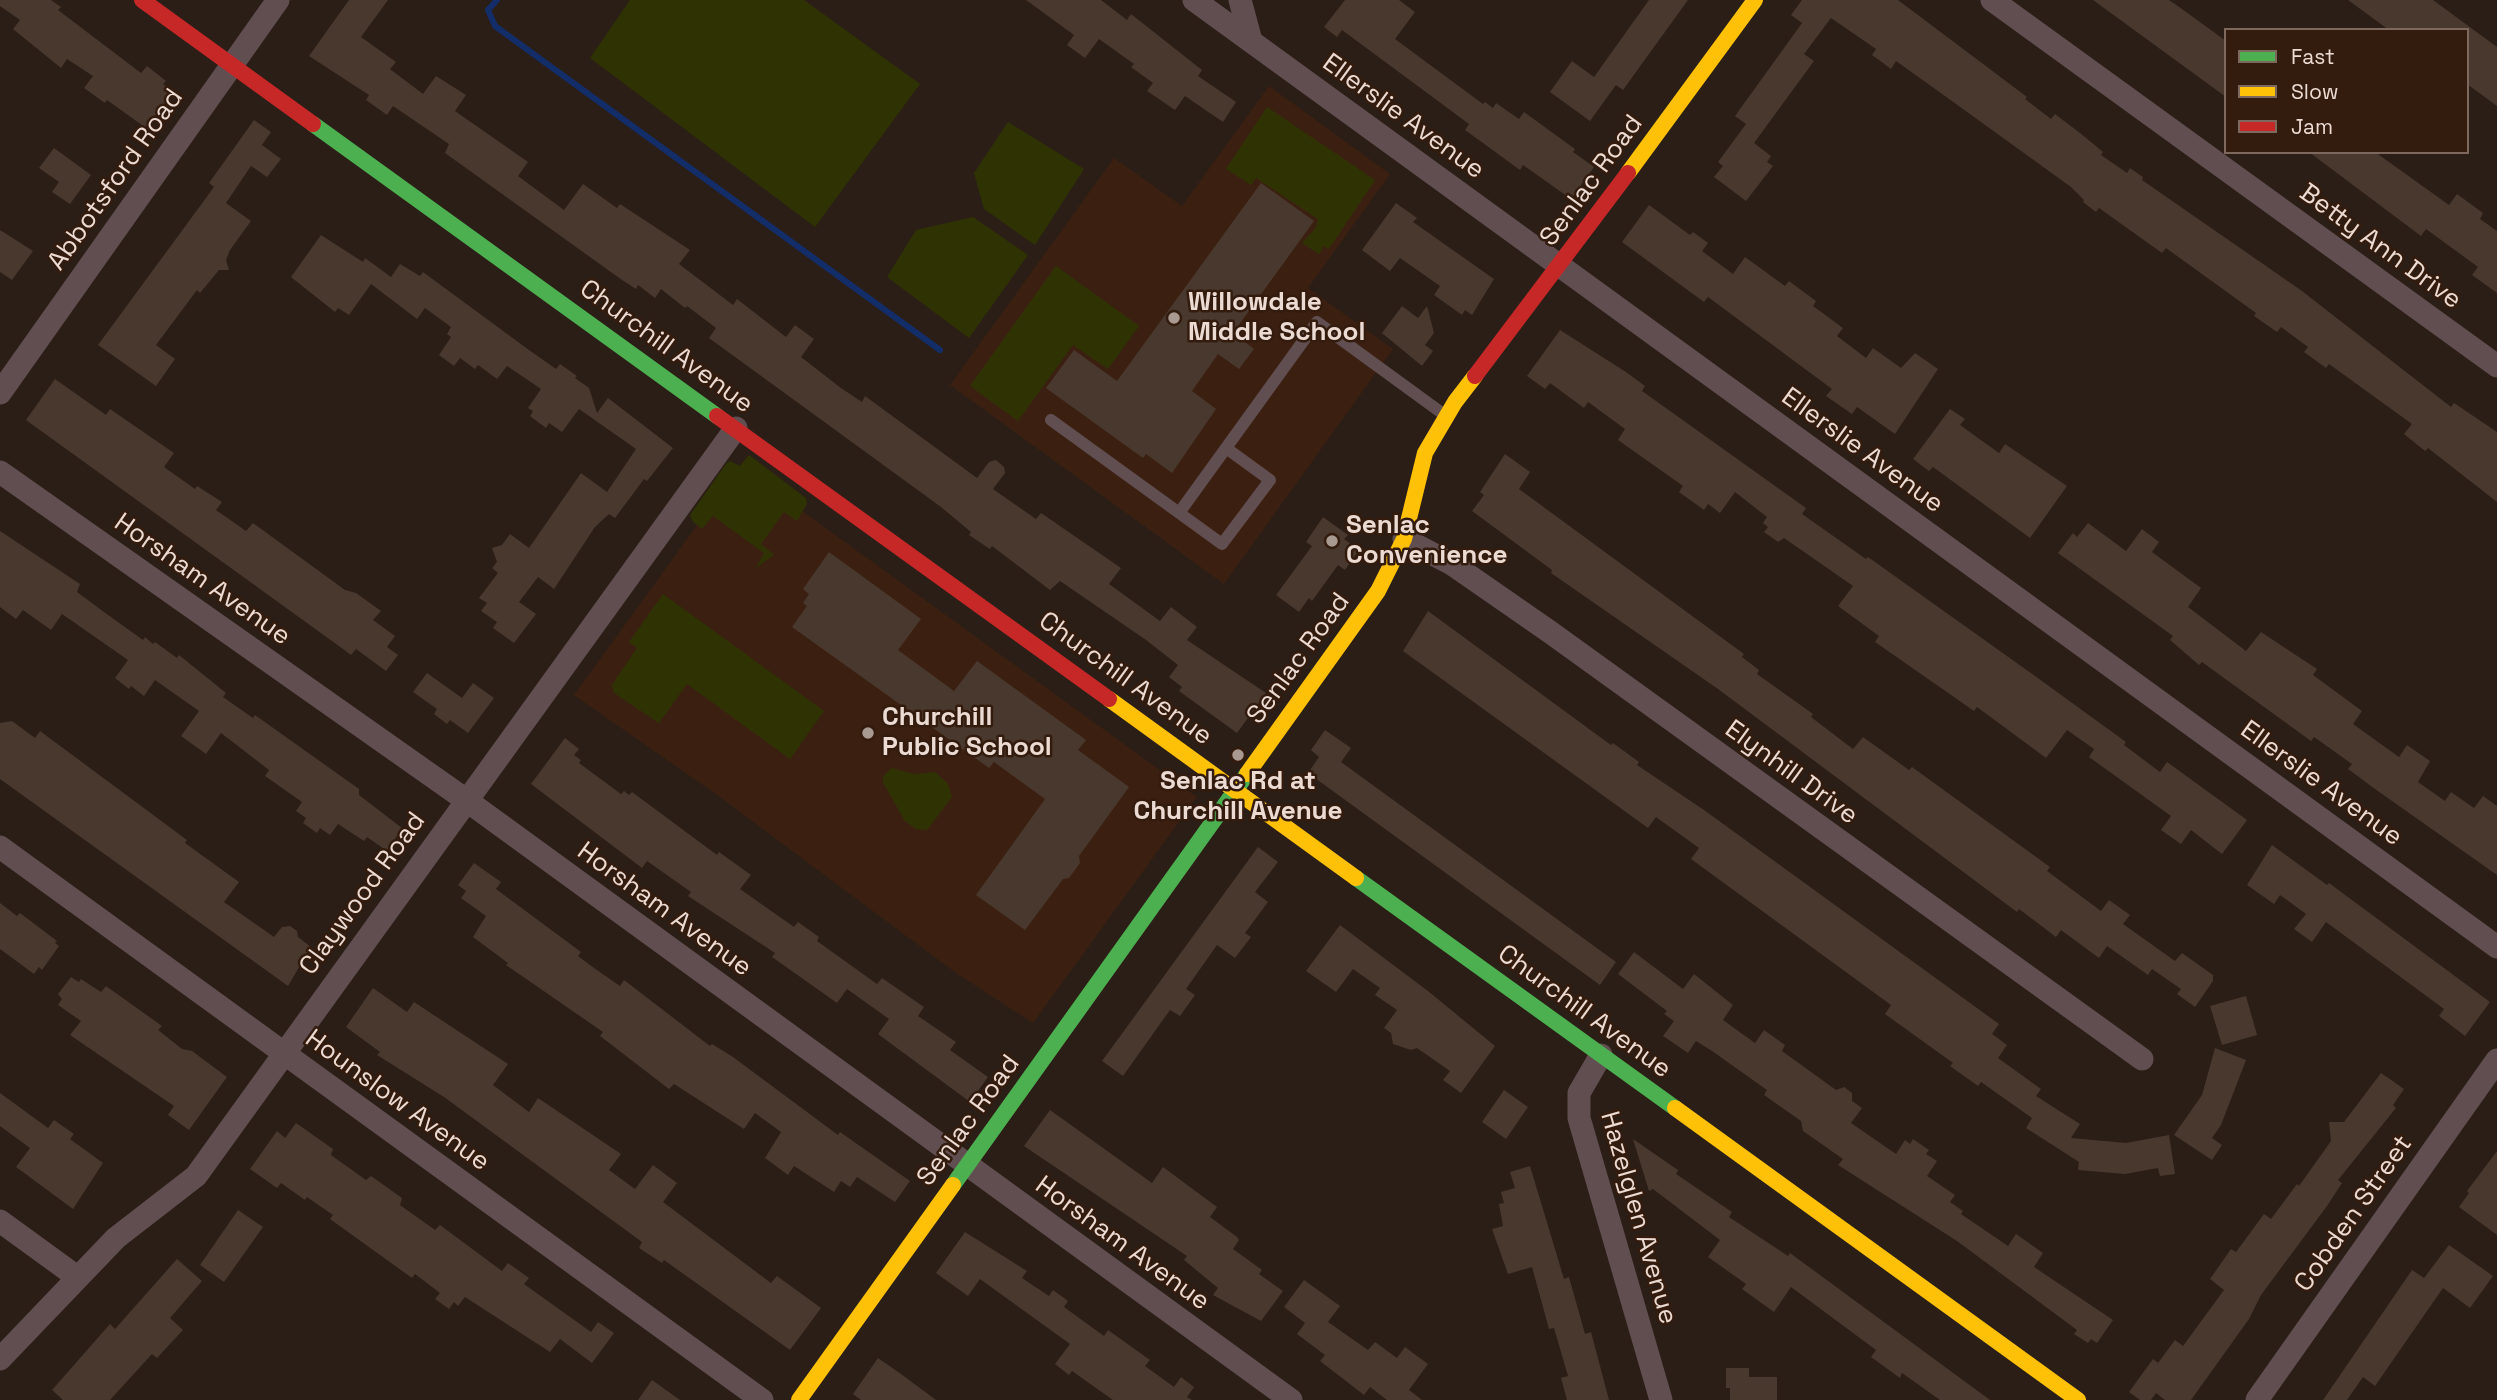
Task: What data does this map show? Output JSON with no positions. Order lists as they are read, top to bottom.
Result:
{
  "streets": {
    "street": [
      "Ellerslie Avenue",
      "Abbotsford Road",
      "Senlac Road",
      "Betty Ann Drive",
      "Churchill Avenue",
      "Horsham Avenue",
      "Elynhill Drive",
      "Claywood Road",
      "Hounslow Avenue",
      "Cobden Street",
      "Hazelglen Avenue"
    ]
  },
  "crossings": [
    ["Ellerslie Avenue", "Senlac Road"],
    ["Abbotsford Road", "Churchill Avenue"],
    ["Senlac Road", "Churchill Avenue"],
    ["Senlac Road", "Horsham Avenue"],
    ["Senlac Road", "Elynhill Drive"],
    ["Churchill Avenue", "Claywood Road"],
    ["Churchill Avenue", "Hazelglen Avenue"],
    ["Horsham Avenue", "Claywood Road"],
    ["Claywood Road", "Hounslow Avenue"]
  ],
  "places": [
    "Willowdale Middle School",
    "Senlac Convenience",
    "Churchill Public School",
    "Senlac Rd at Churchill Avenue"
  ],
  "legend": ["Fast", "Slow", "Jam"]
}
